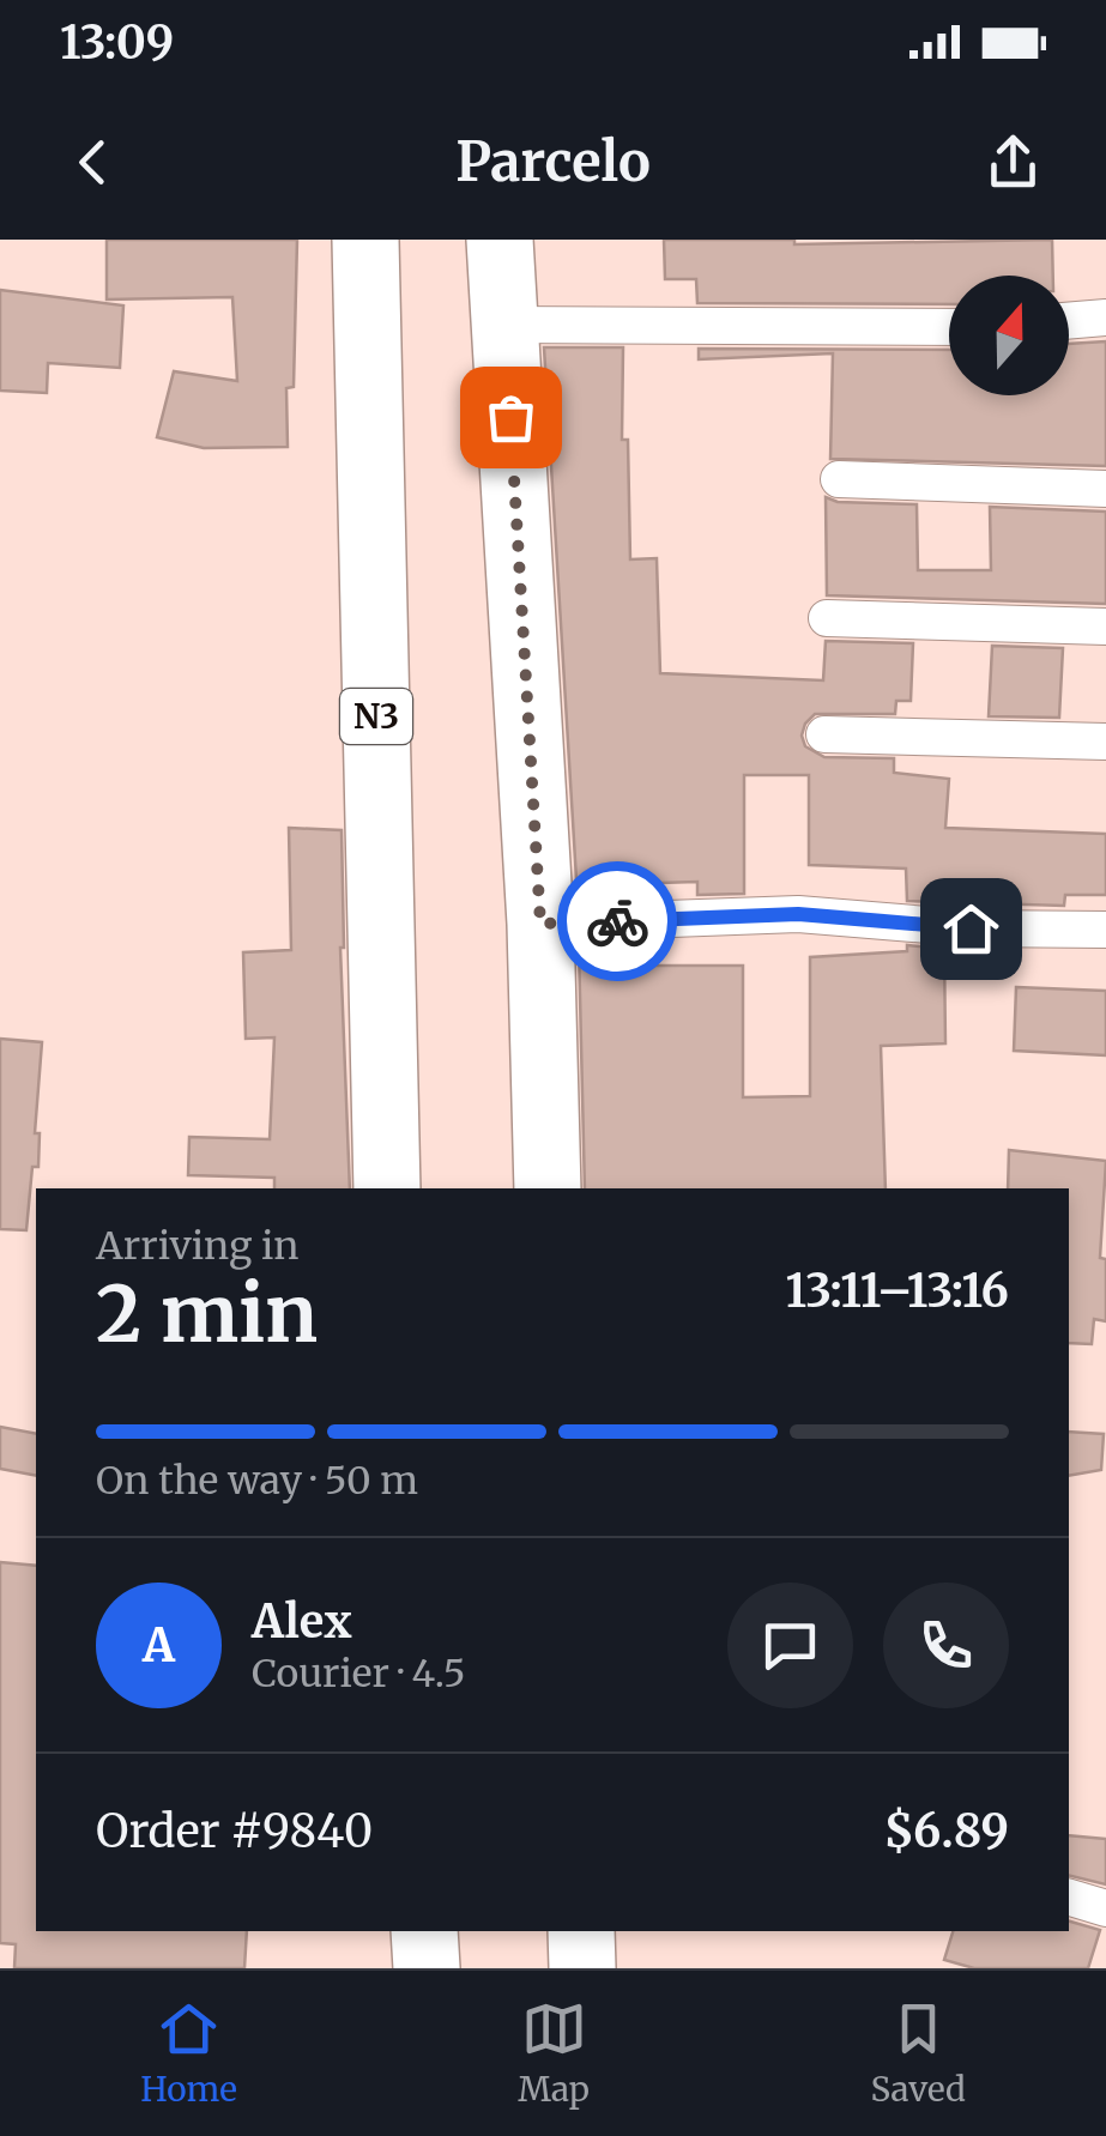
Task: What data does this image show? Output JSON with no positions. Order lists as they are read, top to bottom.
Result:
{
  "streets": {
    "highway": ["N3"]
  },
  "north": "top",
  "page": {
    "status": "13:09",
    "header": "Parcelo",
    "heading": ["2 min", "Arriving in", "13:11–13:16"],
    "panel": [
      "Alex",
      "Courier · 4.5",
      "Order #9840",
      "$6.89"
    ],
    "bar": "On the way · 50 m",
    "round": "A",
    "tabs": ["Home", "Map", "Saved"]
  }
}
